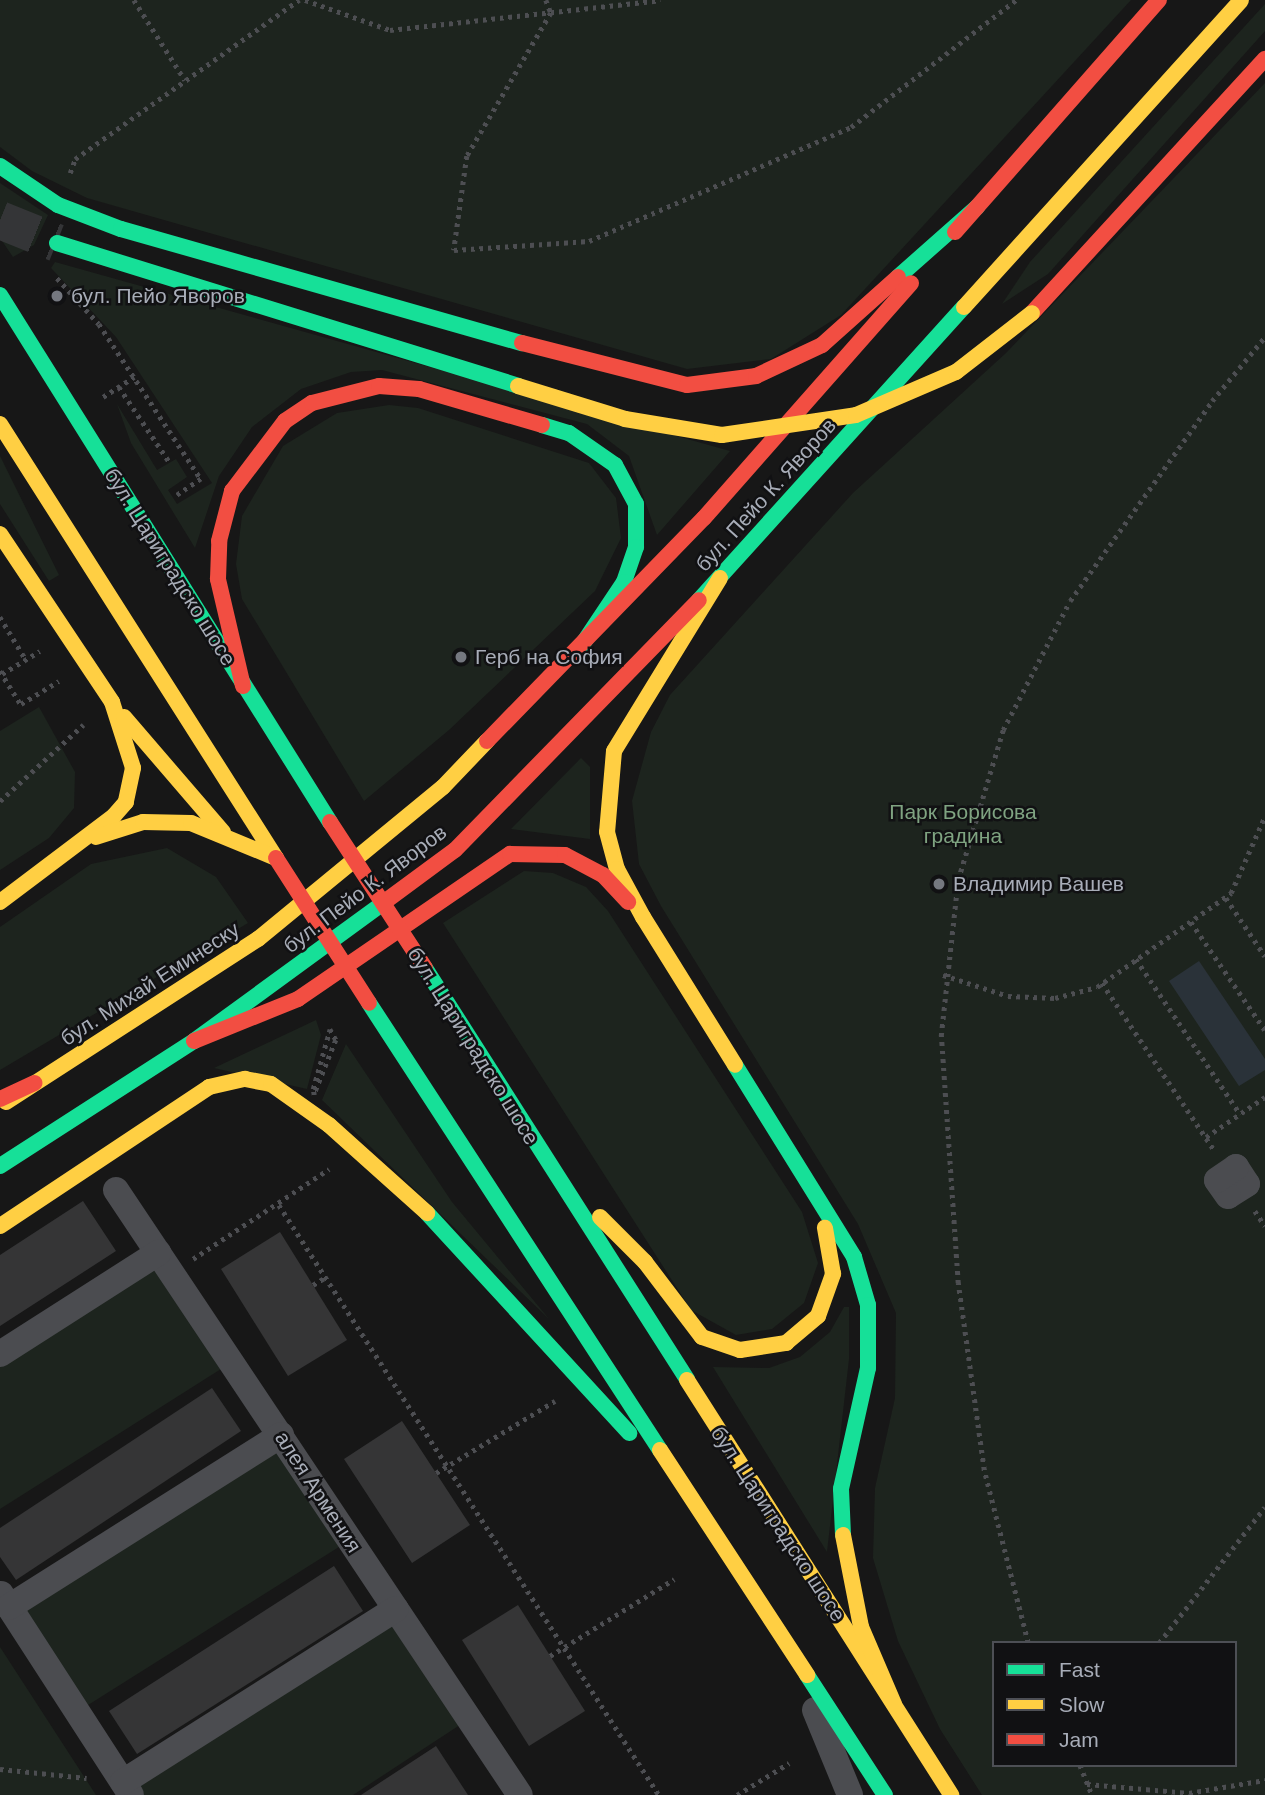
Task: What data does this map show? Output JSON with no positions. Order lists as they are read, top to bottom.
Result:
{
  "streets": {
    "main road": ["бул. Пейо К. Яворов", "бул. Цариградско шосе", "бул. Михай Еминеску"],
    "street": ["алея Армения"]
  },
  "crossings": [
    ["бул. Пейо К. Яворов", "бул. Михай Еминеску"]
  ],
  "parks": ["Парк Борисова градина"],
  "places": ["бул. Пейо Яворов", "Герб на София", "Владимир Вашев"],
  "legend": ["Fast", "Slow", "Jam"]
}
